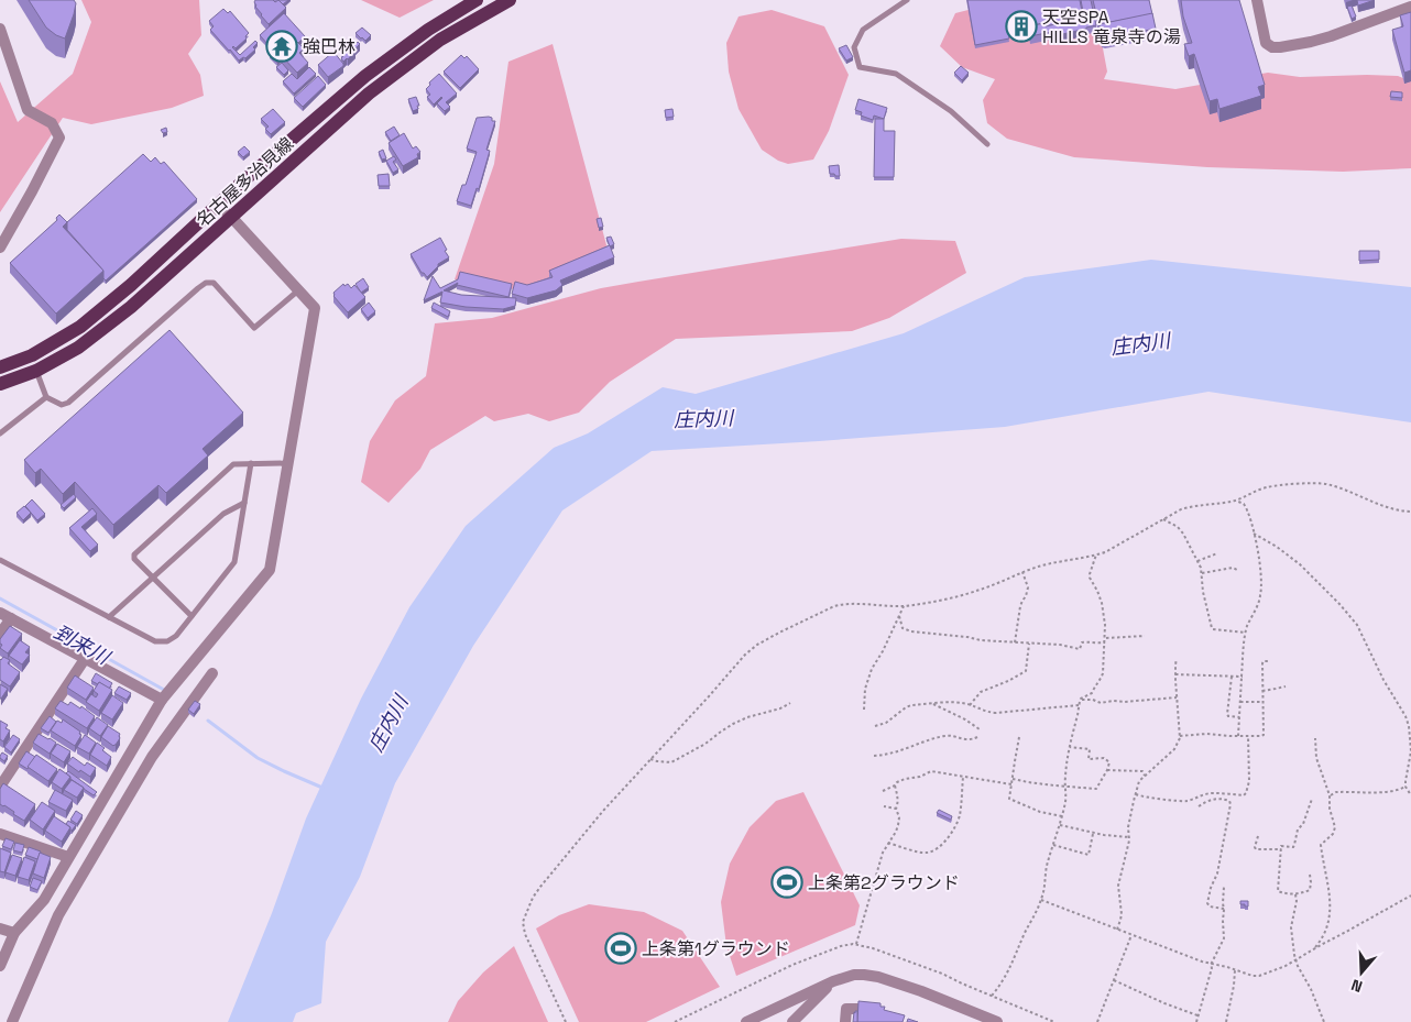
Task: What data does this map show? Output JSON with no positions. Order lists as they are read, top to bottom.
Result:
{
  "streets": {
    "main road": ["名古屋多治見線"]
  },
  "water": ["庄内川", "到来川"],
  "places": {
    "building": ["天空SPA HILLS 竜泉寺の湯"],
    "temple": ["強巴林"],
    "sports": ["上条第2グラウンド", "上条第1グラウンド"]
  },
  "north": "bottom"
}
